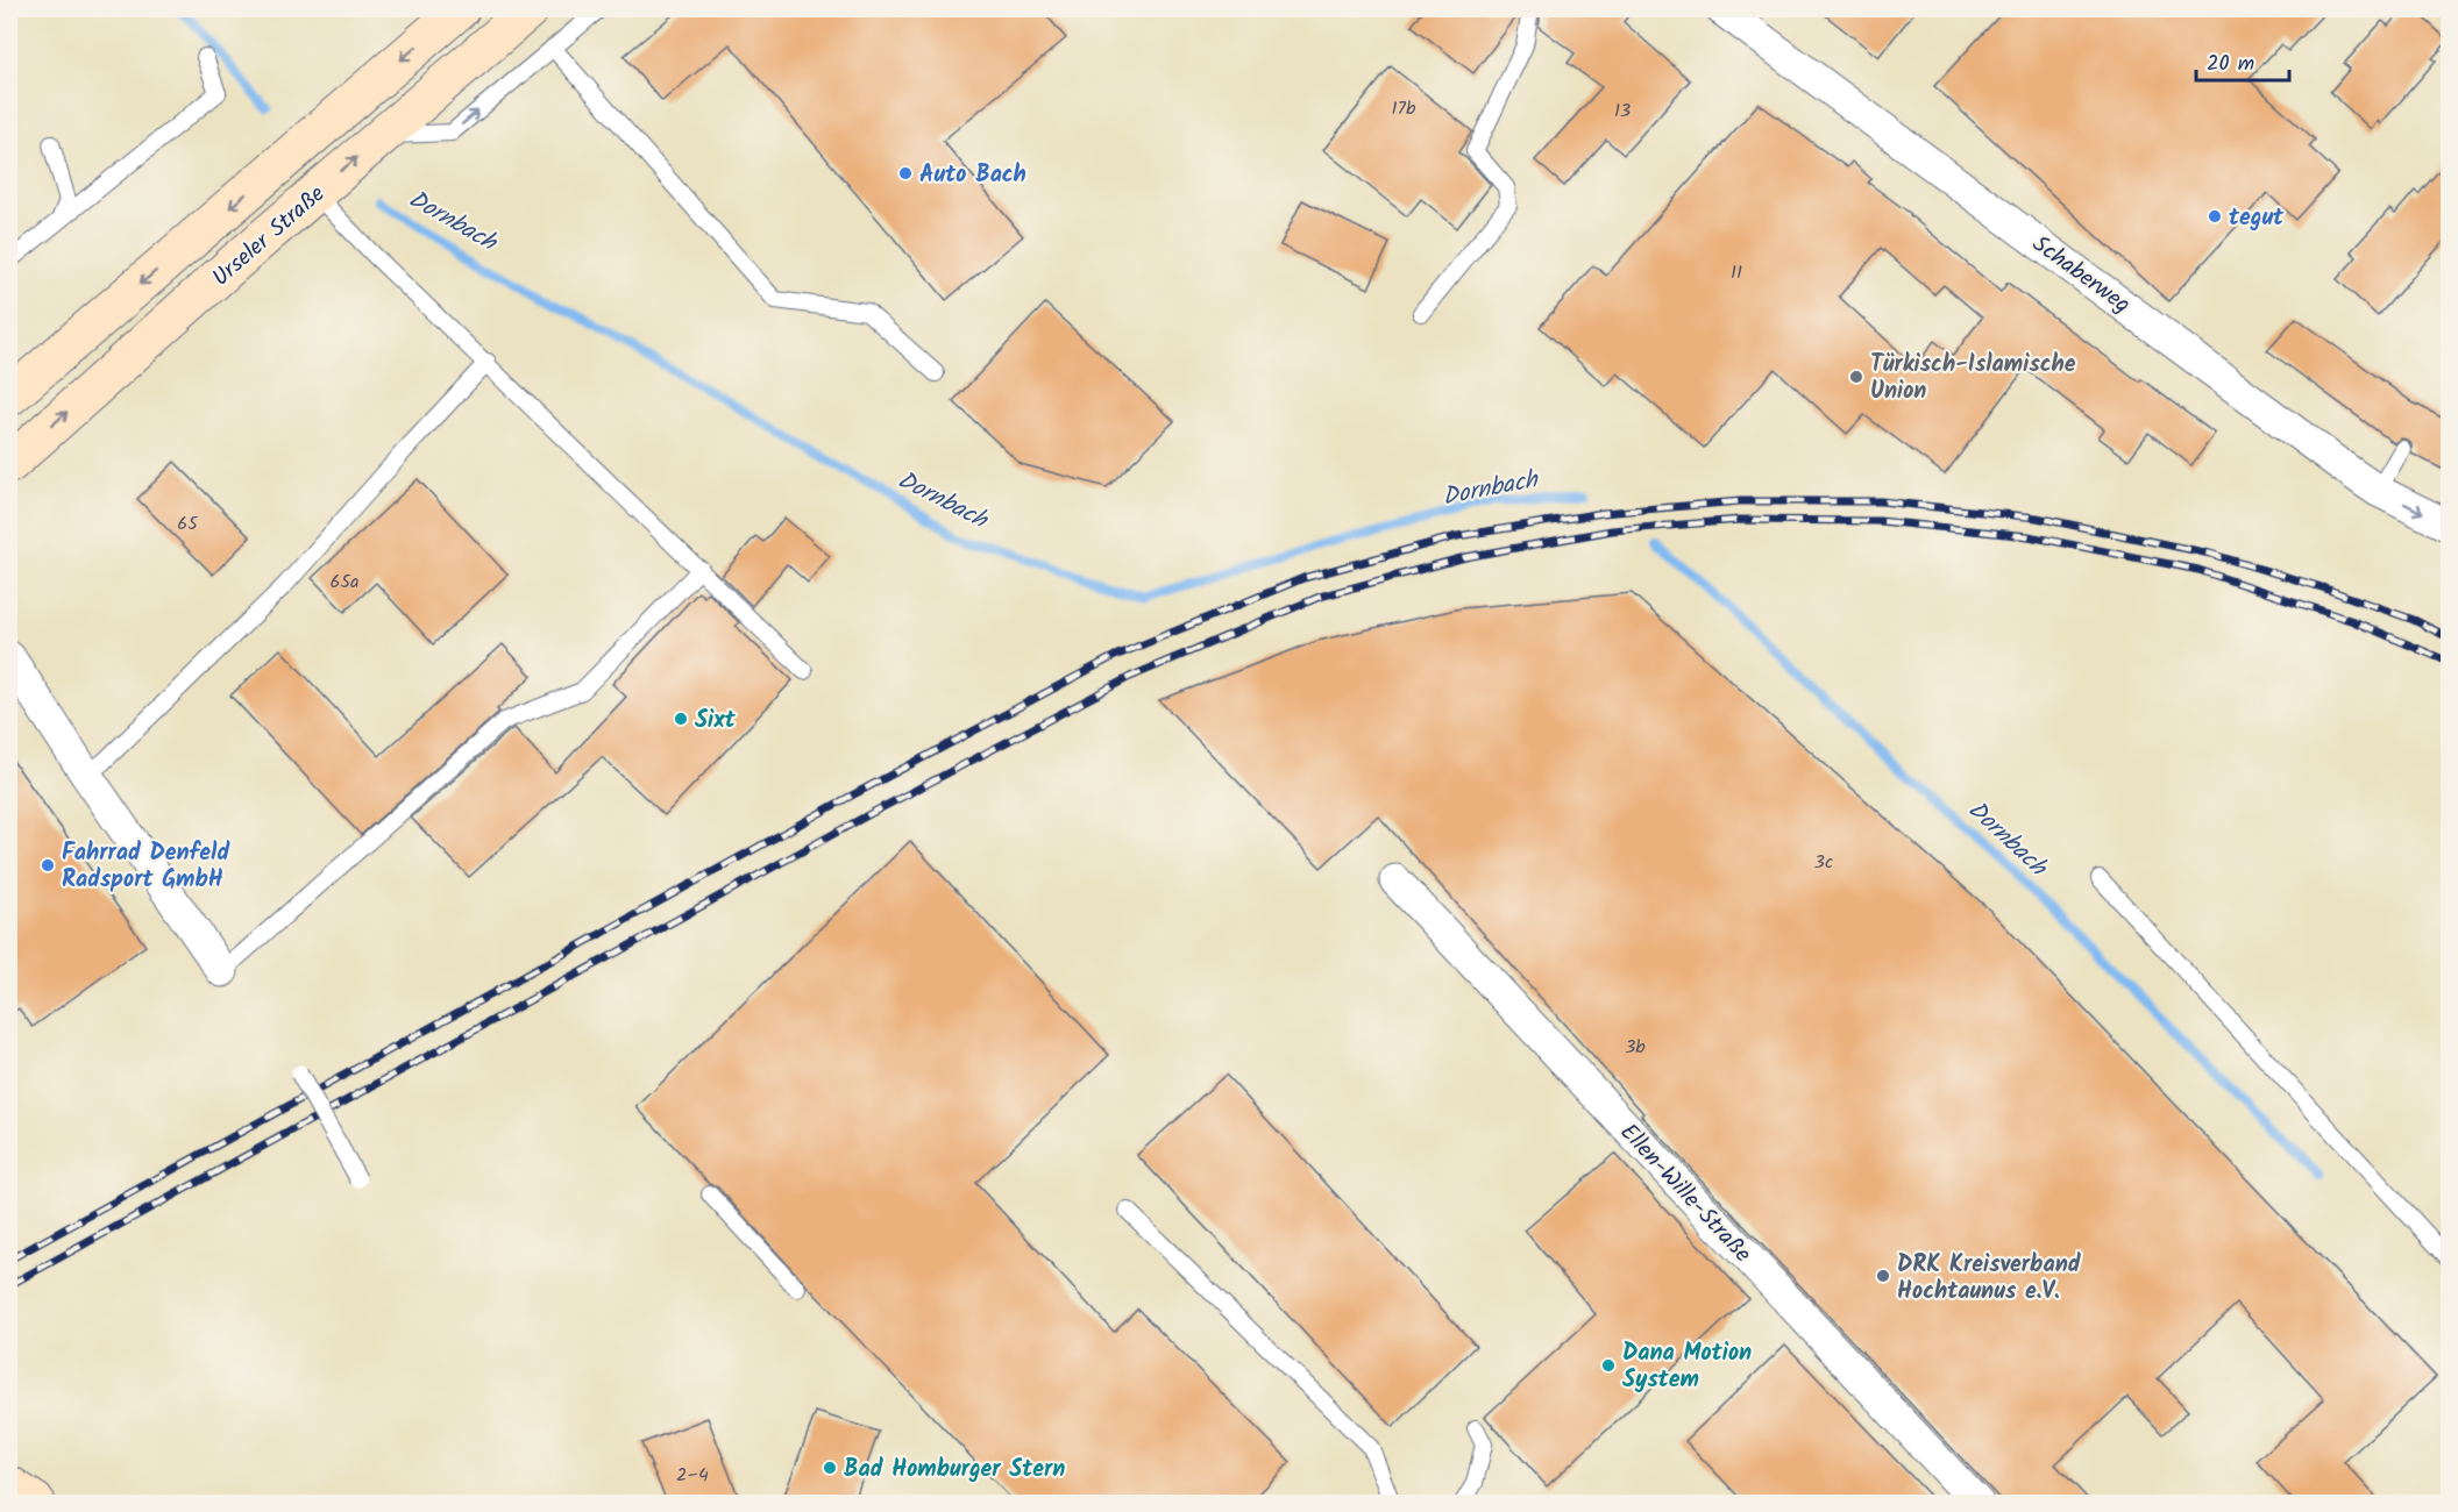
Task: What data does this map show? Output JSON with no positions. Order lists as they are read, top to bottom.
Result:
{
  "streets": {
    "street": ["Urseler Straße", "Schaberweg", "Ellen-Wille-Straße"]
  },
  "water": ["Dornbach"],
  "places": [
    "Auto Bach",
    "tegut",
    "Türkisch-Islamische Union",
    "Sixt",
    "Fahrrad Denfeld Radsport GmbH",
    "DRK Kreisverband Hochtaunus e.V.",
    "Dana Motion System",
    "Bad Homburger Stern"
  ],
  "house_numbers": [
    "17b",
    "13",
    "11",
    "65",
    "65a",
    "3c",
    "3b",
    "2–4"
  ],
  "scale_bar": "20 m"
}
